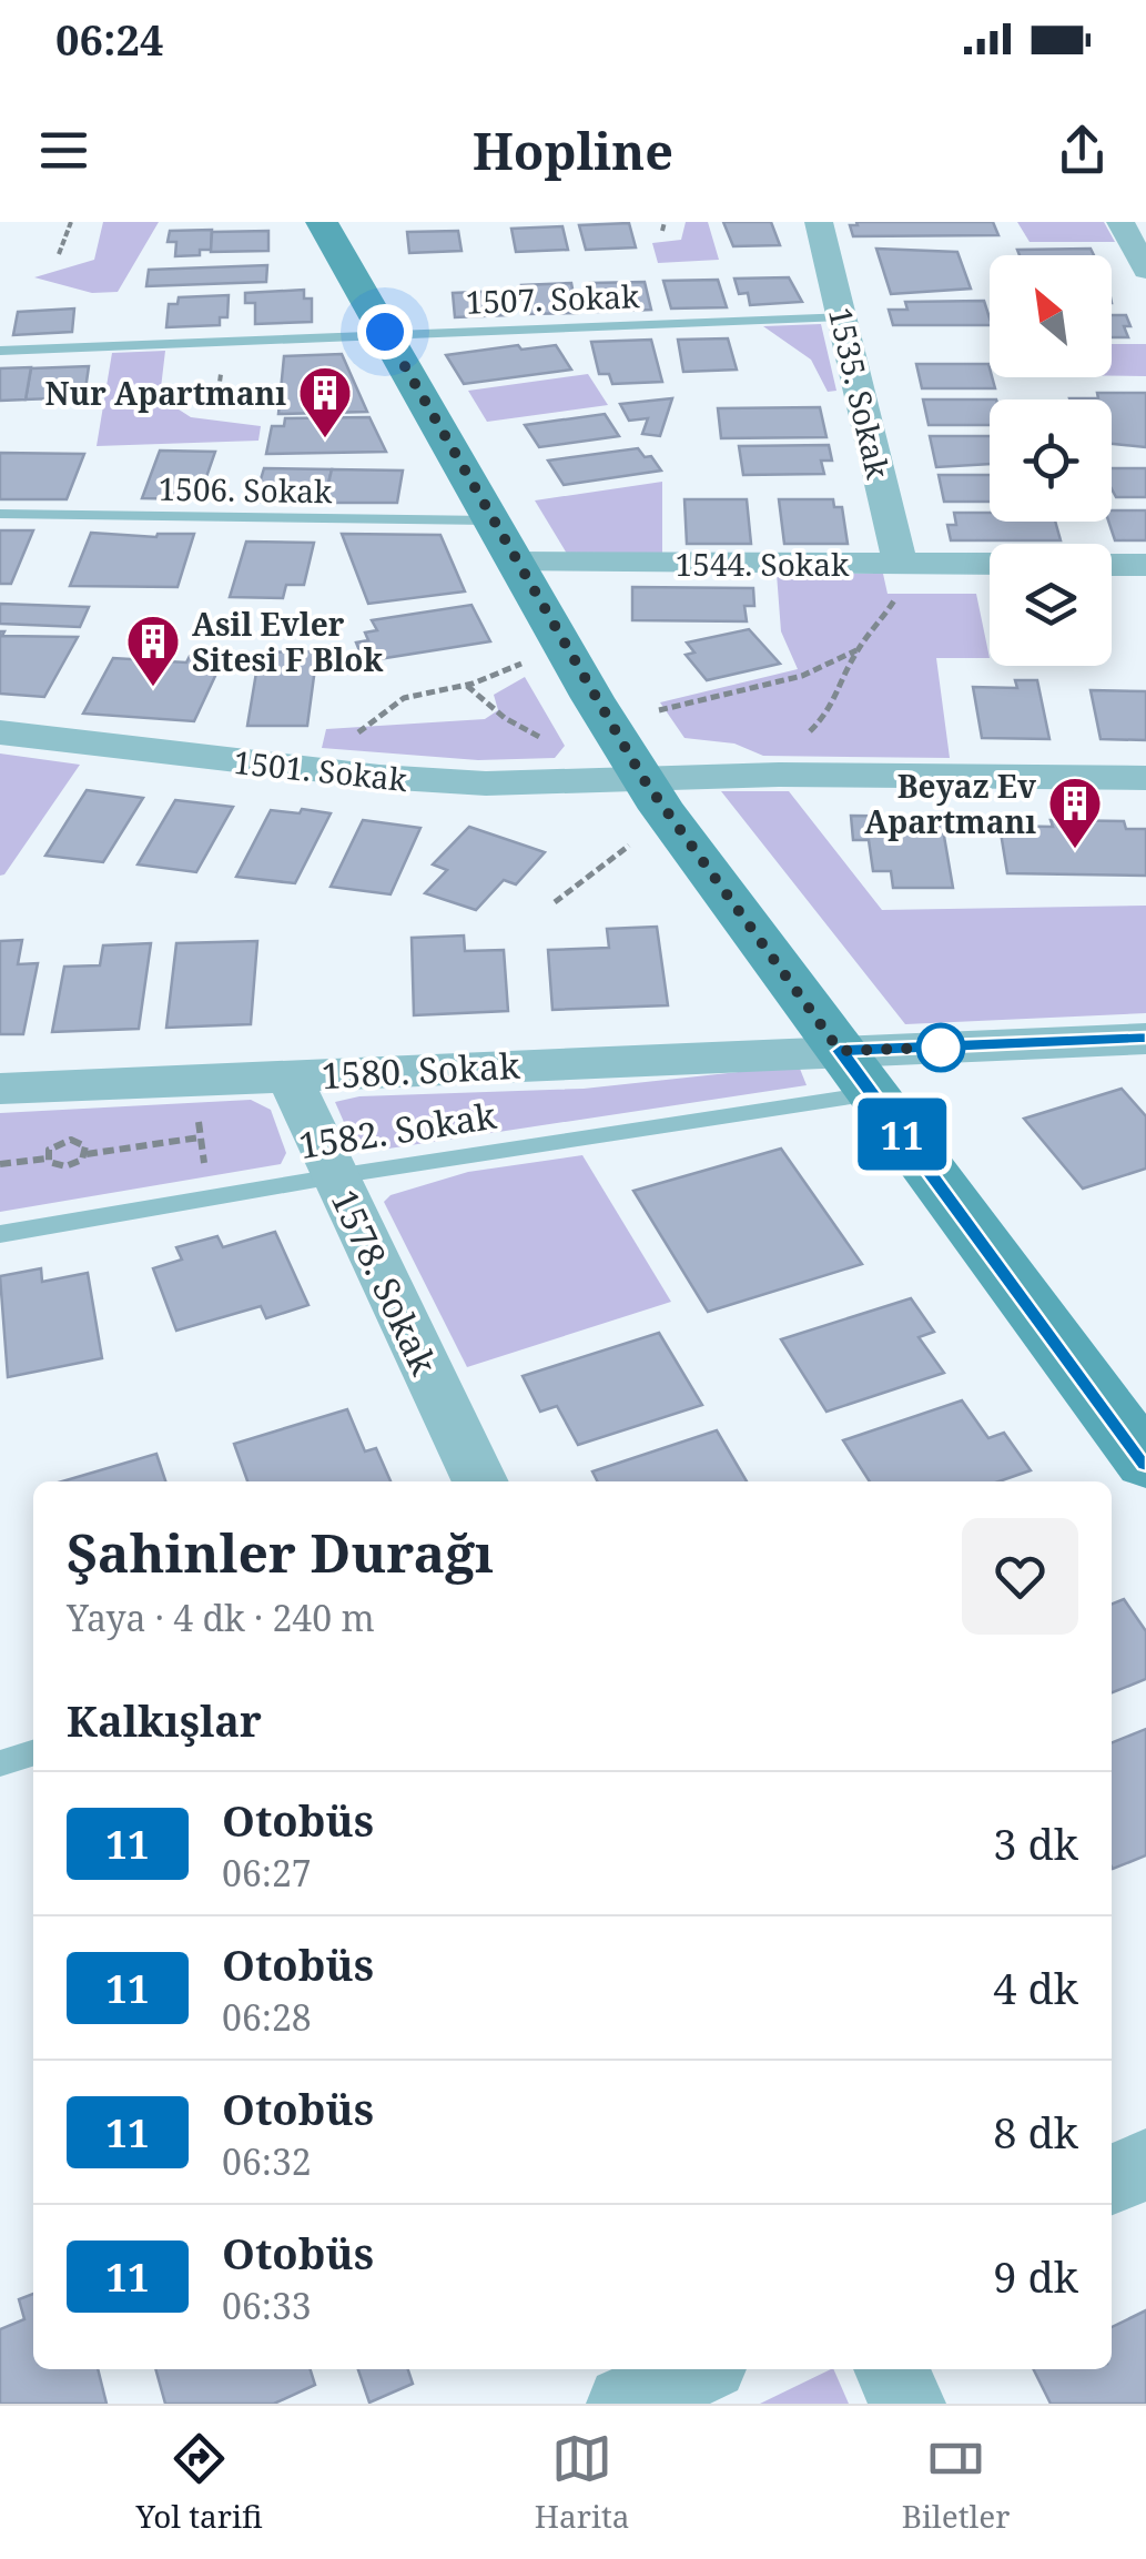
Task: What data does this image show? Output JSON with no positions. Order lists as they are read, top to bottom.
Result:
{
  "streets": {
    "street": [
      "1535. Sokak",
      "1544. Sokak",
      "1501. Sokak",
      "1580. Sokak",
      "1578. Sokak"
    ],
    "lane": ["1507. Sokak", "1506. Sokak", "1582. Sokak"]
  },
  "crossings": [
    ["1507. Sokak", "1535. Sokak"],
    ["1535. Sokak", "1544. Sokak"],
    ["1580. Sokak", "1582. Sokak"],
    ["1580. Sokak", "1578. Sokak"],
    ["1582. Sokak", "1578. Sokak"]
  ],
  "places": {
    "building": ["Nur Apartmanı", "Asil Evler Sitesi F Blok", "Beyaz Ev Apartmanı"]
  },
  "lines": ["bus line 11"],
  "north": "top left",
  "page": {
    "status": "06:24",
    "header": "Hopline",
    "on_map": "11",
    "heading": [
      ["Şahinler Durağı", "Yaya · 4 dk · 240 m"],
      "Kalkışlar"
    ],
    "list": [
      {
        "mark": "11",
        "name": "Otobüs",
        "note": "06:27",
        "value": "3 dk"
      },
      {
        "mark": "11",
        "name": "Otobüs",
        "note": "06:28",
        "value": "4 dk"
      },
      {
        "mark": "11",
        "name": "Otobüs",
        "note": "06:32",
        "value": "8 dk"
      },
      {
        "mark": "11",
        "name": "Otobüs",
        "note": "06:33",
        "value": "9 dk"
      }
    ],
    "tabs": ["Yol tarifi", "Harita", "Biletler"]
  }
}
